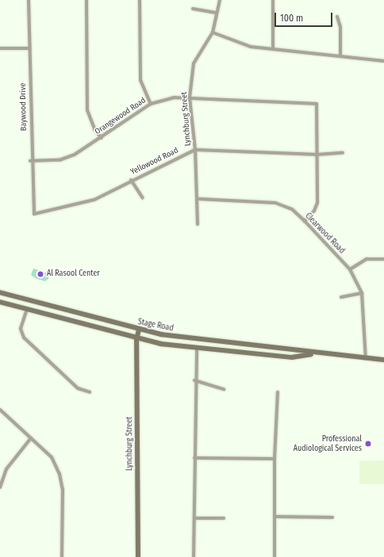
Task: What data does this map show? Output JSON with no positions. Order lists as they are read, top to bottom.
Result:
{
  "streets": {
    "main road": ["Lynchburg Street", "Stage Road"],
    "street": [
      "Baywood Drive",
      "Orangewood Road",
      "Yellowood Road",
      "Clearwood Road"
    ]
  },
  "crossings": [
    ["Baywood Drive", "Orangewood Road"],
    ["Baywood Drive", "Yellowood Road"],
    ["Orangewood Road", "Lynchburg Street"],
    ["Orangewood Road", "Yellowood Road"],
    ["Lynchburg Street", "Yellowood Road"],
    ["Lynchburg Street", "Clearwood Road"],
    ["Lynchburg Street", "Stage Road"],
    ["Clearwood Road", "Stage Road"]
  ],
  "places": ["Al Rasool Center", "Professional Audiological Services"],
  "scale_bar": "100 m"
}
